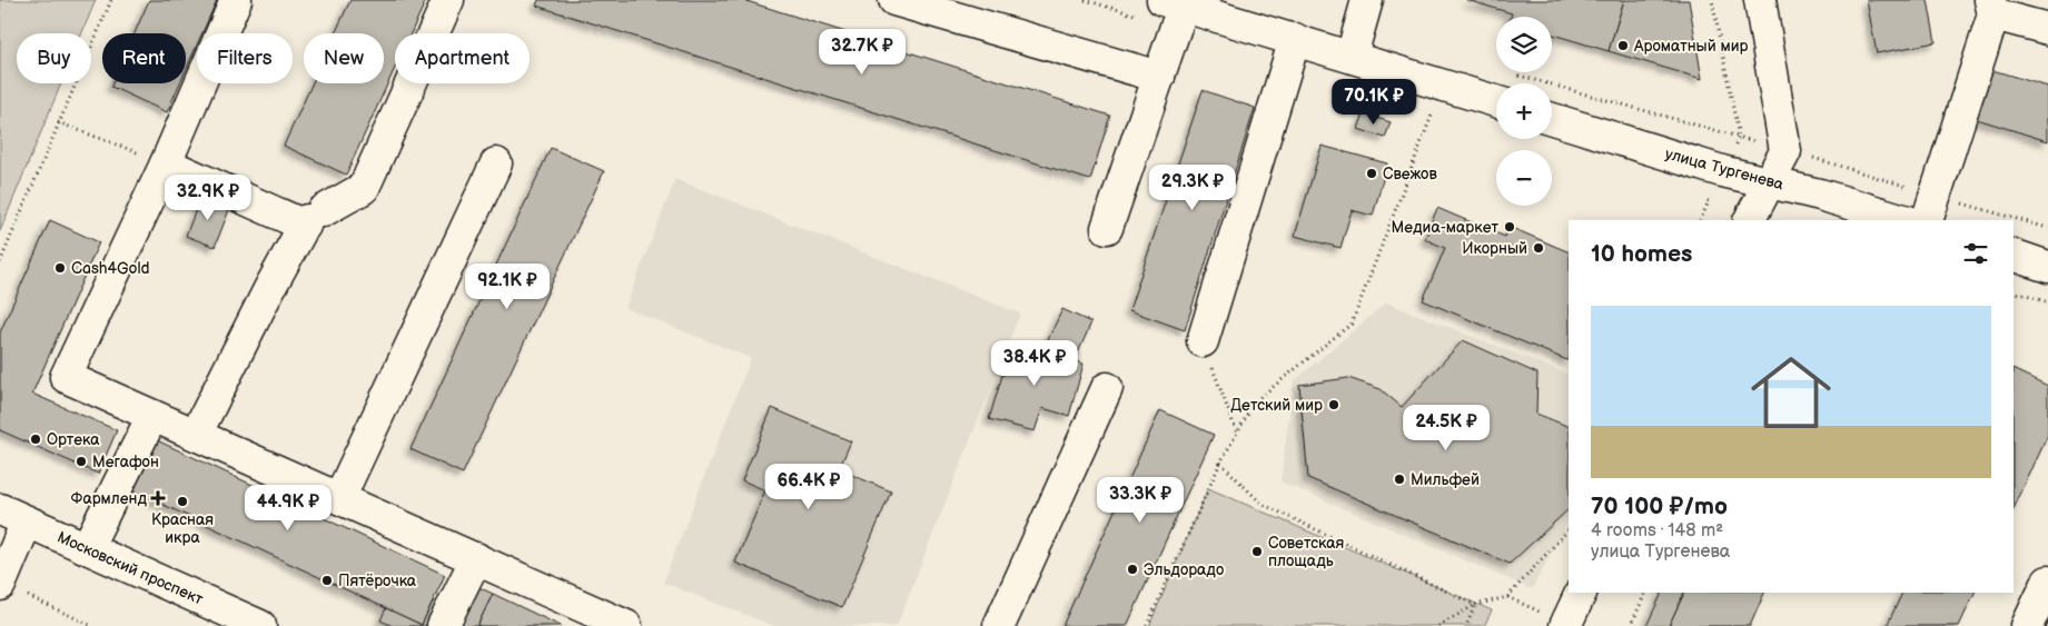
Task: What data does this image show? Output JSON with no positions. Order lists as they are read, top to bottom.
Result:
{
  "streets": {
    "street": ["улица Тургенева", "Московский проспект"]
  },
  "places": {
    "other": [
      "Ароматный мир",
      "Свежов",
      "Медиа-маркет",
      "Икорный",
      "Cash4Gold",
      "Детский мир",
      "Ортека",
      "Мегафон",
      "Мильфей",
      "Красная икра",
      "Советская площадь",
      "Эльдорадо",
      "Пятёрочка"
    ],
    "health": ["Фармленд"]
  },
  "page": {
    "map_buttons": ["+", "−"],
    "price": [
      "32.7K ₽",
      "70.1K ₽",
      "29.3K ₽",
      "32.9K ₽",
      "92.1K ₽",
      "38.4K ₽",
      "24.5K ₽",
      "66.4K ₽",
      "33.3K ₽",
      "44.9K ₽"
    ],
    "chip": [
      "Buy",
      "Rent",
      "Filters",
      "New",
      "Apartment"
    ],
    "heading": "10 homes",
    "list": [
      {
        "name": "70 100 ₽/mo",
        "note": "4 rooms · 148 m² · улица Тургенева"
      }
    ]
  }
}
